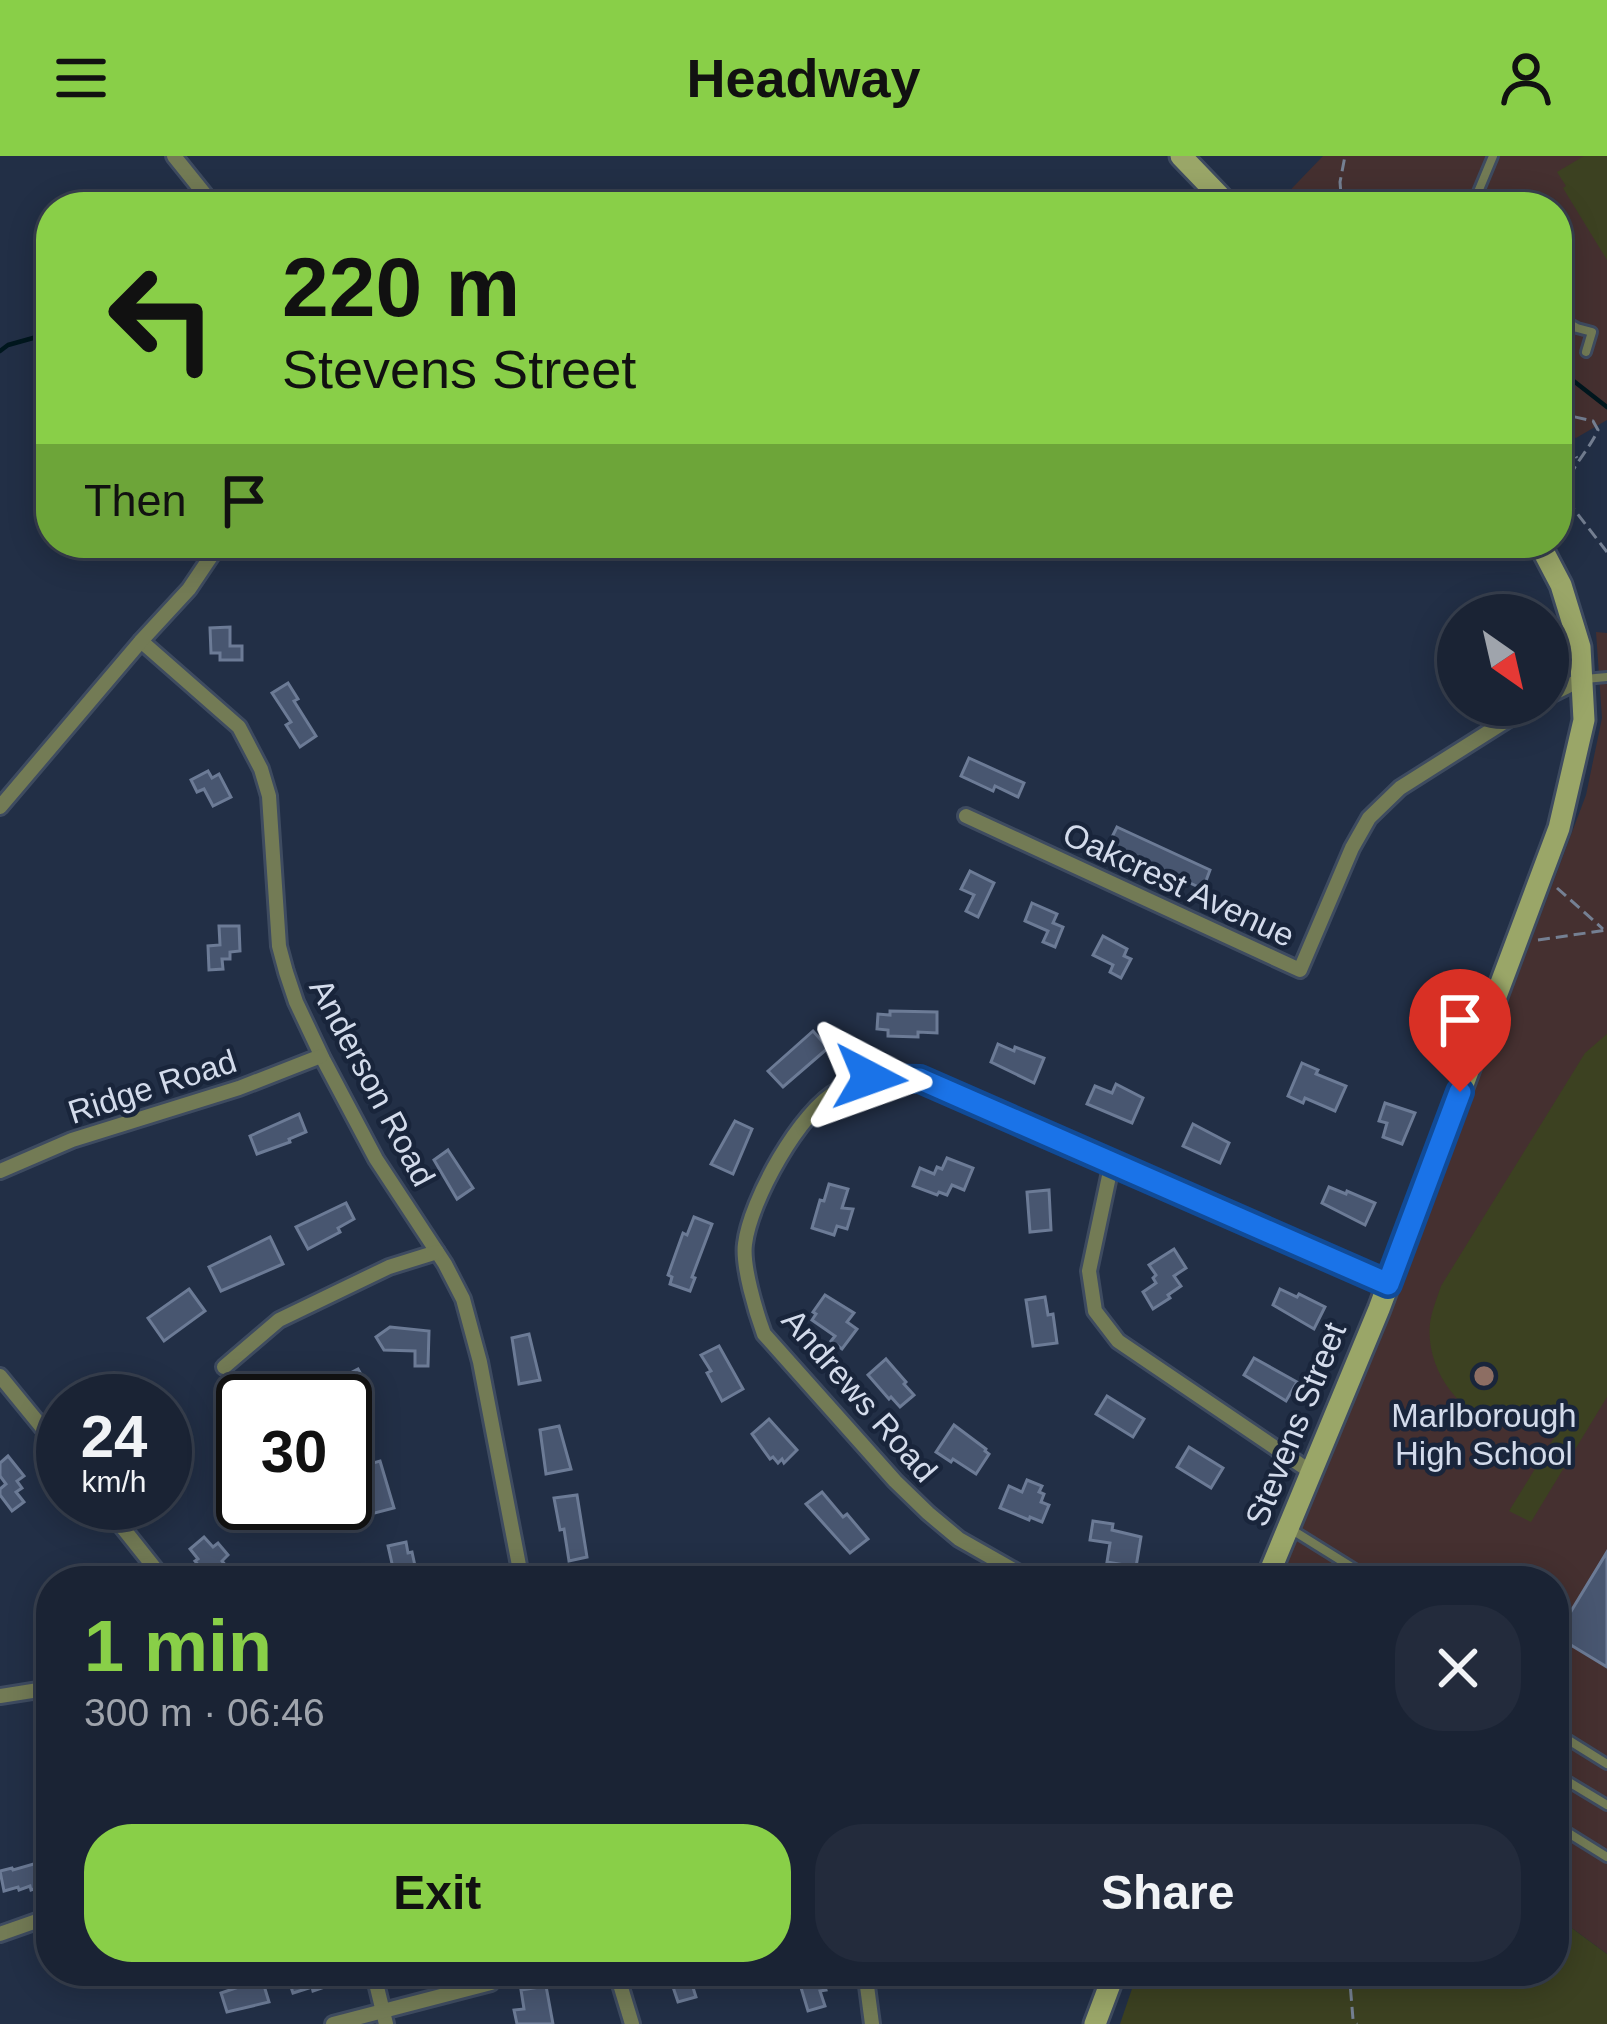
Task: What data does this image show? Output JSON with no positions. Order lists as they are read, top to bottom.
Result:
{
  "streets": {
    "street": [
      "Oakcrest Avenue",
      "Anderson Road",
      "Ridge Road",
      "Andrews Road",
      "Stevens Street"
    ]
  },
  "crossings": [
    ["Anderson Road", "Ridge Road"],
    ["Andrews Road", "Stevens Street"]
  ],
  "places": ["Marlborough High School"],
  "north": "bottom right",
  "page": {
    "header": "Headway",
    "turn": ["220 m", "Stevens Street"],
    "then": "Then",
    "speed": "24 km/h",
    "limit": "30",
    "heading": ["1 min", "300 m · 06:46"],
    "buttons": ["Exit", "Share"]
  }
}
